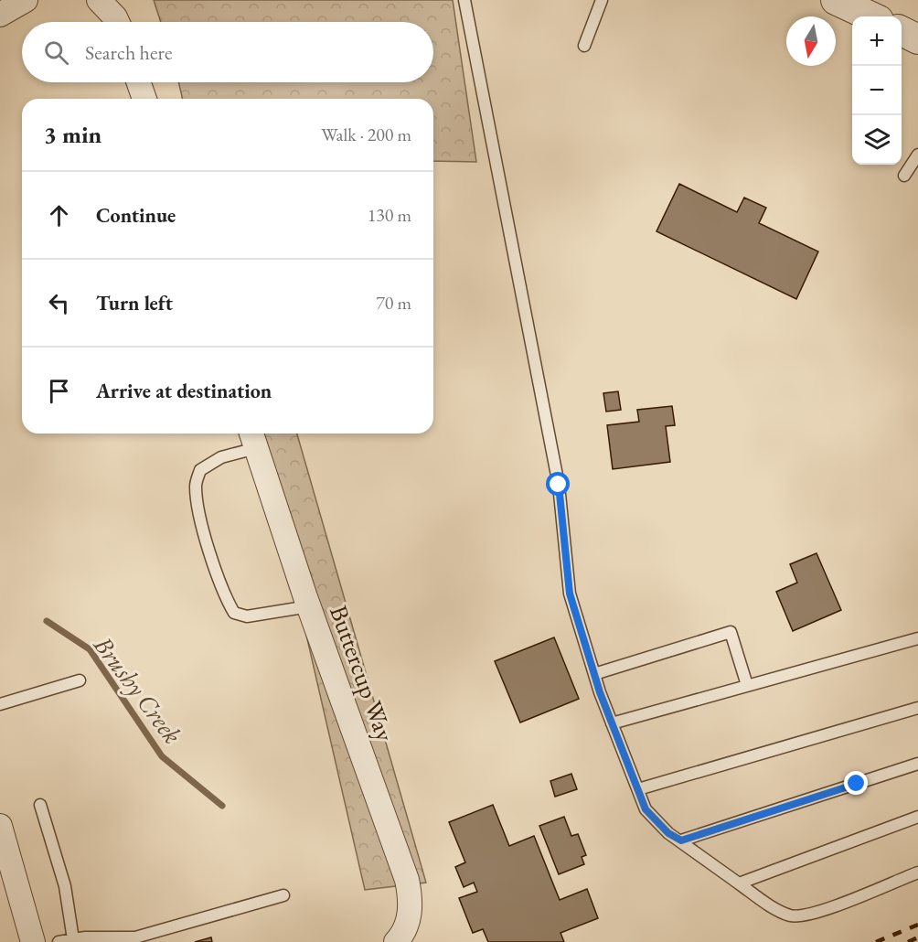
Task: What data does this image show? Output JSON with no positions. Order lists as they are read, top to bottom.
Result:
{
  "streets": {
    "street": ["Buttercup Way"]
  },
  "water": ["Brushy Creek"],
  "north": "bottom",
  "page": {
    "map_buttons": ["+", "−"],
    "search": "Search here",
    "heading": ["3 min", "Walk · 200 m"],
    "list": [
      ["Continue", "130 m"],
      ["Turn left", "70 m"],
      "Arrive at destination"
    ]
  }
}
